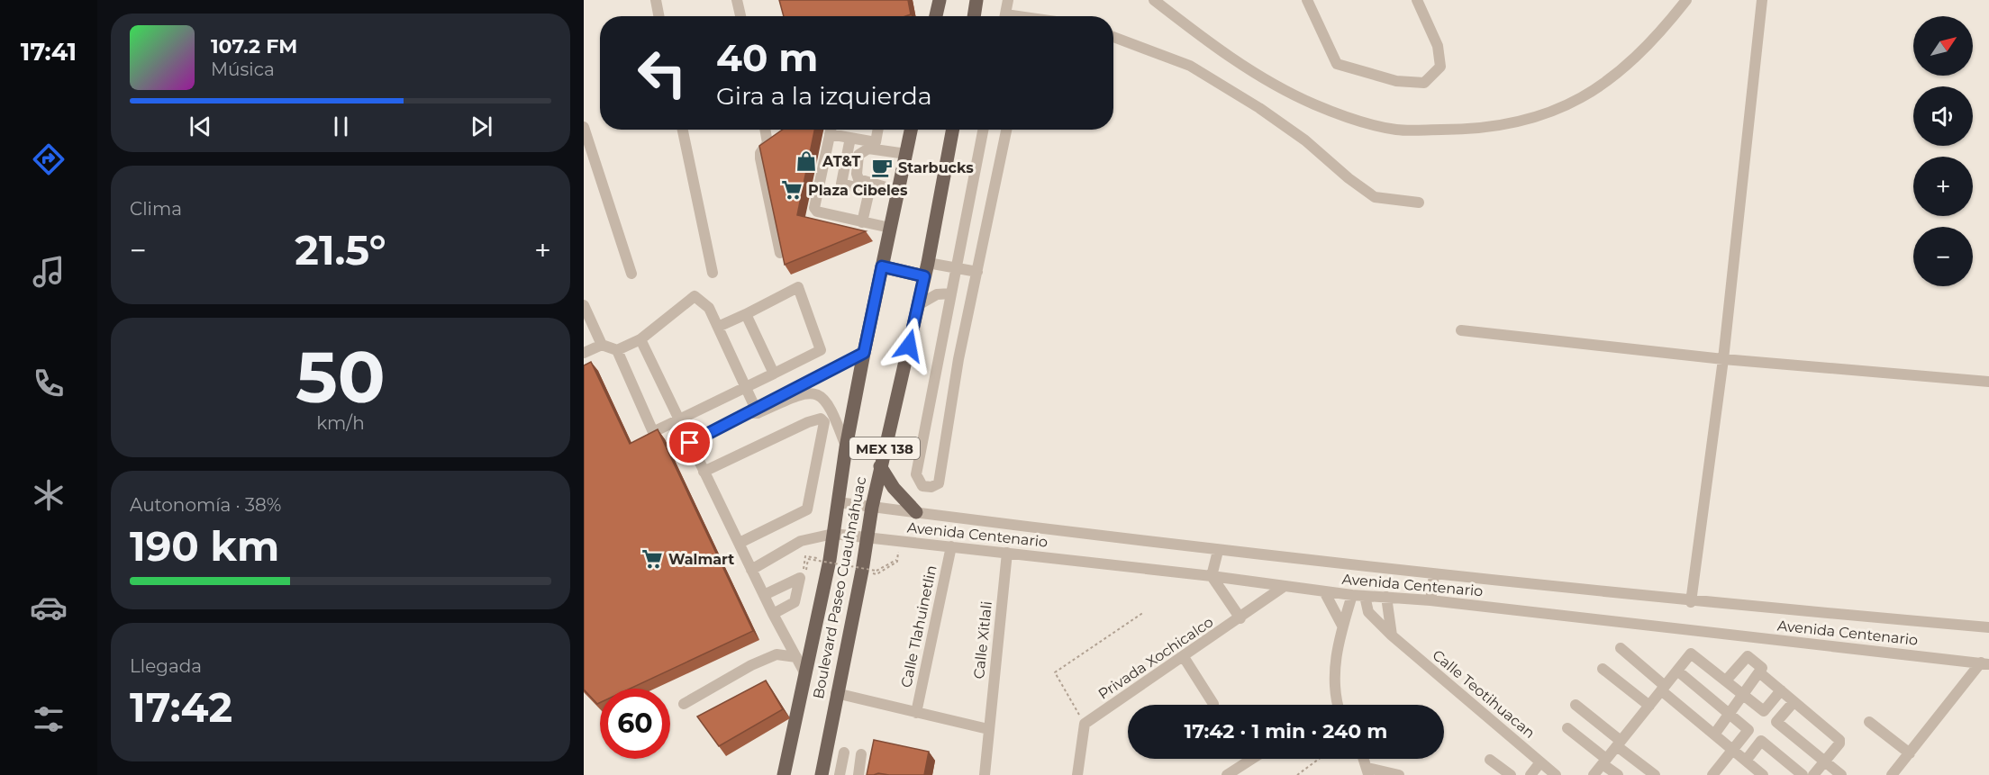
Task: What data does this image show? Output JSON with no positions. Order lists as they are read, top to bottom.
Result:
{
  "streets": {
    "main road": ["MEX 138", "Boulevard Paseo Cuauhnáhuac"],
    "street": [
      "Avenida Centenario",
      "Calle Tlahuinetlin",
      "Calle Xitlali",
      "Privada Xochicalco",
      "Calle Teotihuacan"
    ]
  },
  "crossings": [
    ["Avenida Centenario", "Boulevard Paseo Cuauhnáhuac"],
    ["Avenida Centenario", "Calle Tlahuinetlin"],
    ["Avenida Centenario", "Calle Xitlali"],
    ["Avenida Centenario", "Privada Xochicalco"],
    ["Avenida Centenario", "Calle Teotihuacan"]
  ],
  "places": {
    "shop": ["AT&T"],
    "cafe": ["Starbucks"],
    "supermarket": ["Plaza Cibeles", "Walmart"]
  },
  "north": "top right",
  "page": {
    "tabs": "17:41",
    "map_buttons": ["+", "−"],
    "turn": ["40 m", "Gira a la izquierda"],
    "song": ["107.2 FM", "Música"],
    "tile": [
      "Clima",
      ["50", "km/h"],
      ["Autonomía · 38%", "190 km"],
      ["Llegada", "17:42"]
    ],
    "heat": ["−", "21.5°", "+"],
    "limit": "60",
    "trip": "17:42 · 1 min · 240 m"
  }
}
